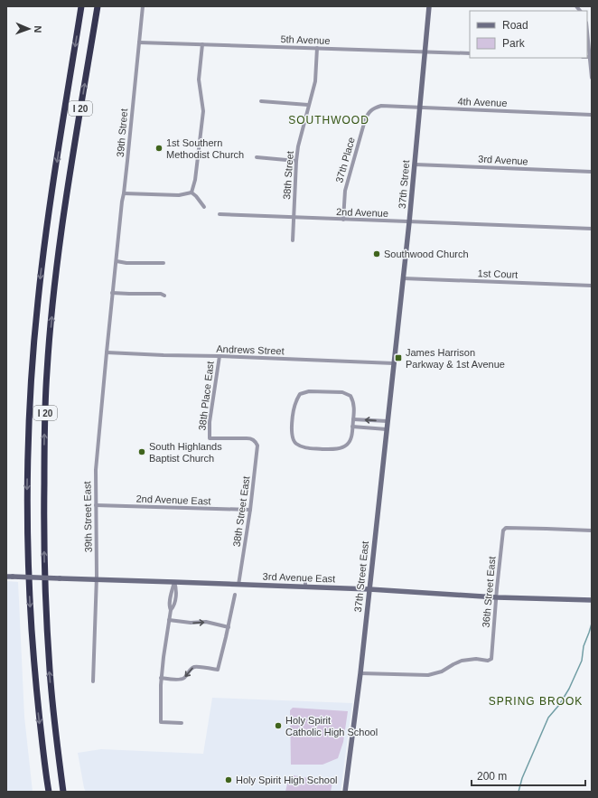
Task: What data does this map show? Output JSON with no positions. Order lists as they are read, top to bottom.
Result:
{
  "streets": {
    "highway": ["I 20"],
    "street": [
      "5th Avenue",
      "4th Avenue",
      "39th Street",
      "37th Place",
      "3rd Avenue",
      "38th Street",
      "37th Street",
      "2nd Avenue",
      "1st Court",
      "Andrews Street",
      "38th Place East",
      "2nd Avenue East",
      "38th Street East",
      "39th Street East",
      "37th Street East",
      "3rd Avenue East",
      "36th Street East"
    ]
  },
  "crossings": [
    ["5th Avenue", "39th Street"],
    ["5th Avenue", "38th Street"],
    ["5th Avenue", "37th Street"],
    ["4th Avenue", "37th Place"],
    ["4th Avenue", "37th Street"],
    ["39th Street", "Andrews Street"],
    ["39th Street", "39th Street East"],
    ["37th Place", "2nd Avenue"],
    ["3rd Avenue", "37th Street"],
    ["38th Street", "2nd Avenue"],
    ["37th Street", "2nd Avenue"],
    ["37th Street", "1st Court"],
    ["37th Street", "Andrews Street"],
    ["37th Street", "37th Street East"],
    ["Andrews Street", "38th Place East"],
    ["Andrews Street", "39th Street East"],
    ["Andrews Street", "37th Street East"],
    ["38th Place East", "38th Street East"],
    ["2nd Avenue East", "38th Street East"],
    ["2nd Avenue East", "39th Street East"],
    ["38th Street East", "3rd Avenue East"],
    ["39th Street East", "3rd Avenue East"],
    ["37th Street East", "3rd Avenue East"],
    ["37th Street East", "36th Street East"],
    ["3rd Avenue East", "36th Street East"]
  ],
  "districts": ["SOUTHWOOD", "SPRING BROOK"],
  "places": {
    "other": [
      "1st Southern Methodist Church",
      "Southwood Church",
      "South Highlands Baptist Church",
      "Holy Spirit Catholic High School",
      "Holy Spirit High School"
    ],
    "transit": ["James Harrison Parkway & 1st Avenue"]
  },
  "legend": ["Road", "Park"],
  "scale_bar": "200 m",
  "north": "right"
}
